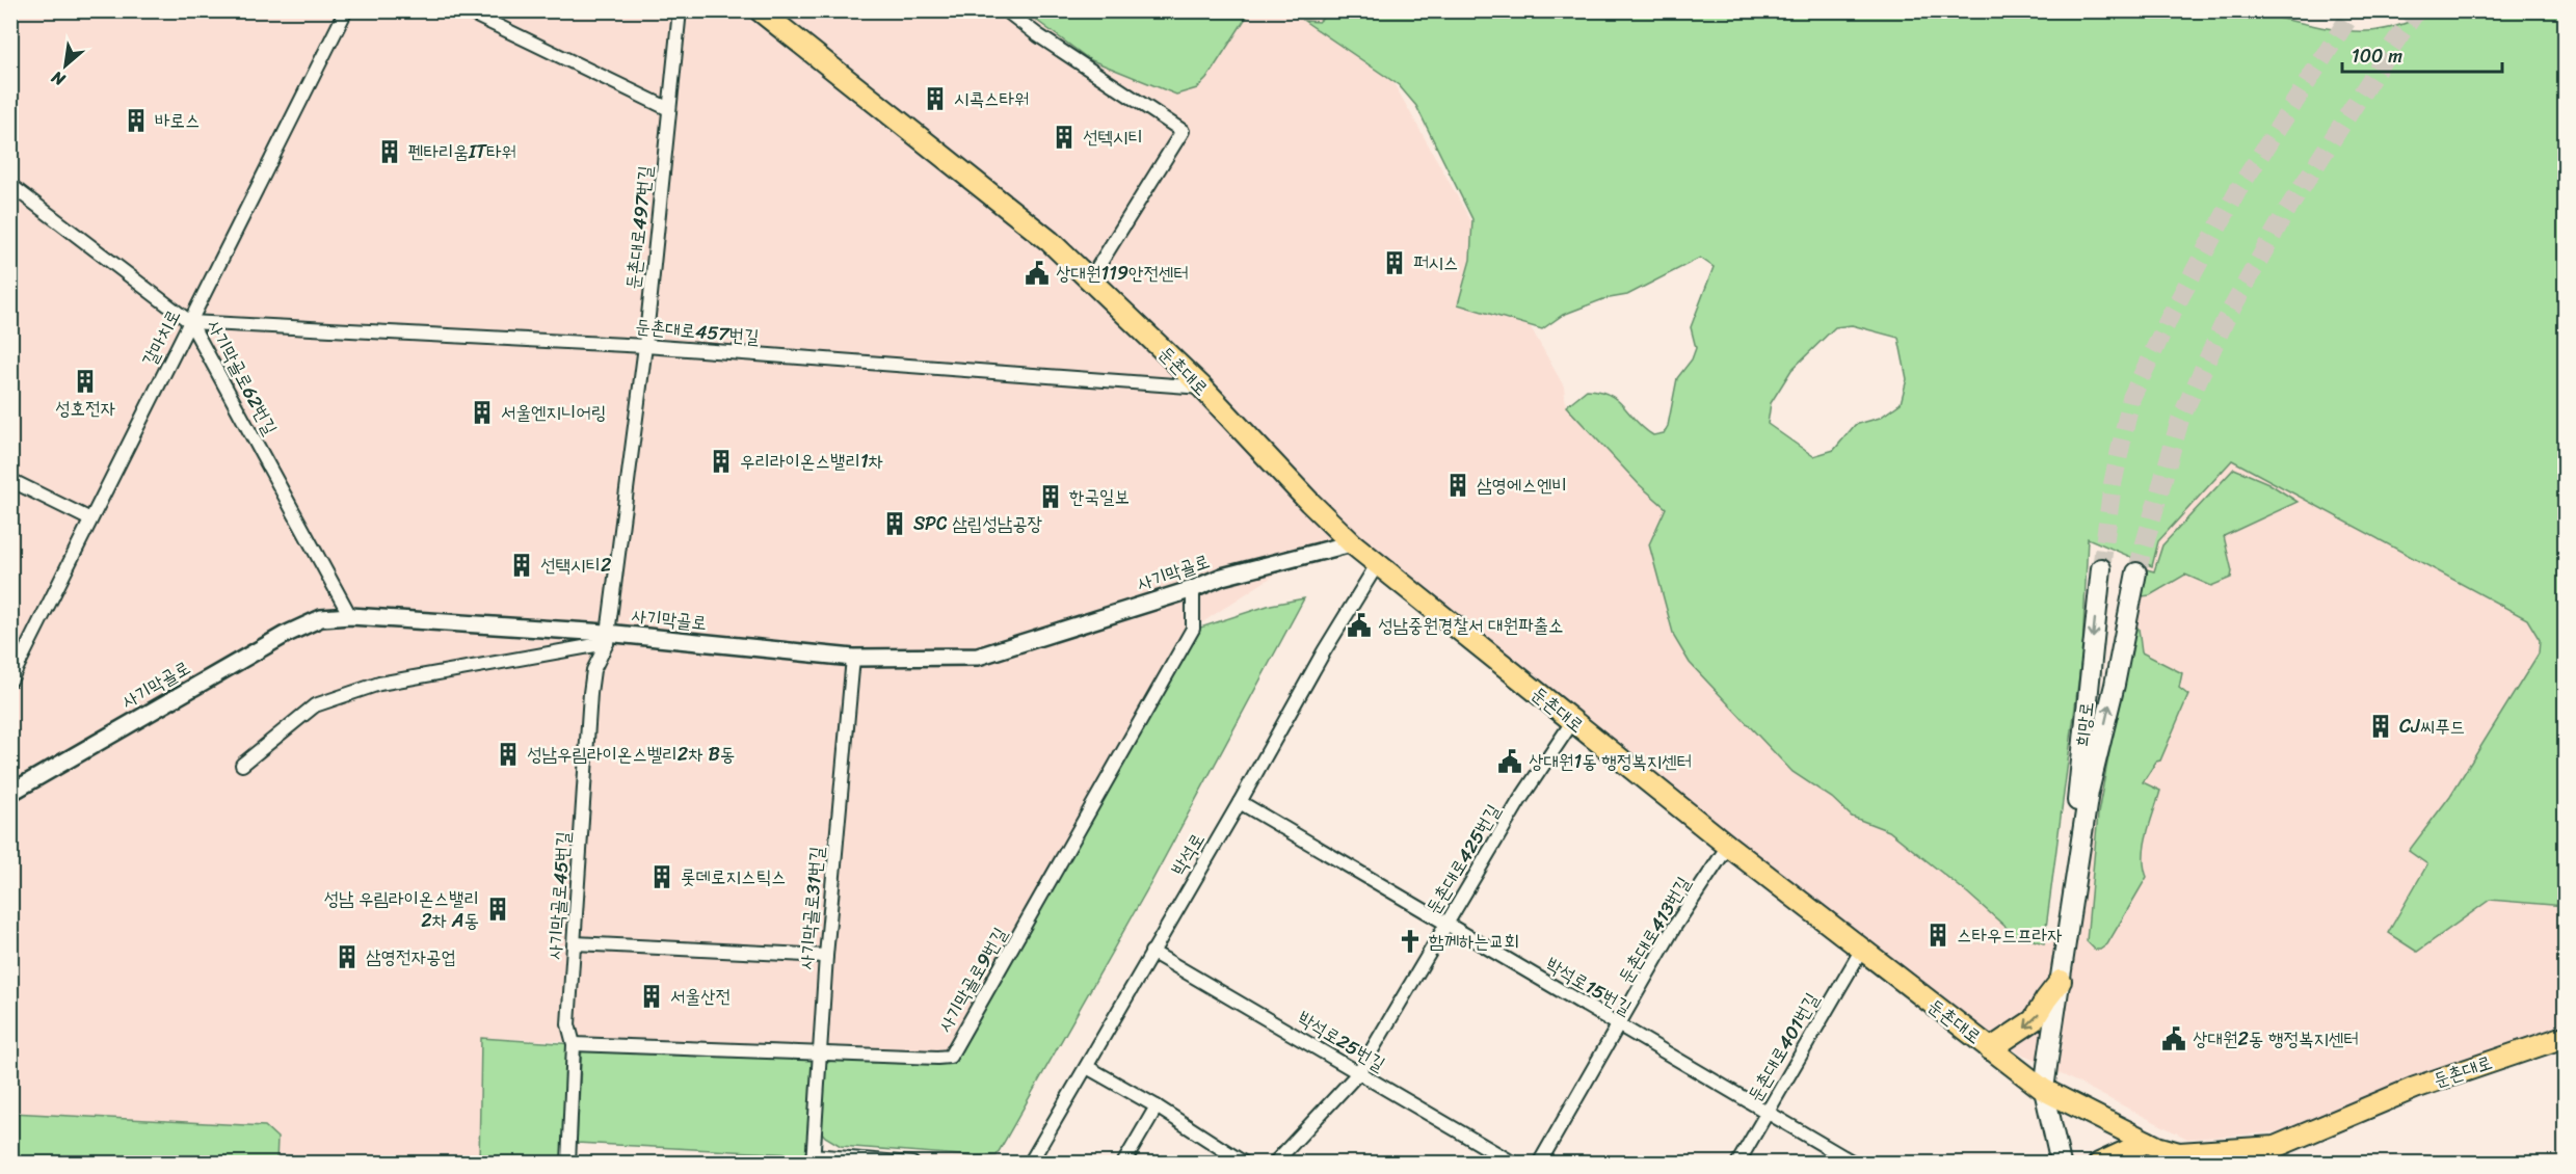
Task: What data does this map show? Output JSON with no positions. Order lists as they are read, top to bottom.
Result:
{
  "streets": {
    "main road": ["둔촌대로", "희망로"],
    "street": [
      "둔촌대로497번길",
      "둔촌대로457번길",
      "갈마치로",
      "사기막골로62번길",
      "사기막골로",
      "박석로",
      "둔촌대로425번길",
      "사기막골로45번길",
      "사기막골로31번길",
      "둔촌대로413번길",
      "사기막골로9번길",
      "박석로15번길",
      "박석로25번길",
      "둔촌대로401번길"
    ]
  },
  "crossings": [
    ["둔촌대로497번길", "둔촌대로457번길"],
    ["둔촌대로497번길", "사기막골로"],
    ["둔촌대로497번길", "사기막골로45번길"],
    ["둔촌대로457번길", "갈마치로"],
    ["둔촌대로457번길", "둔촌대로"],
    ["둔촌대로457번길", "사기막골로62번길"],
    ["갈마치로", "사기막골로62번길"],
    ["둔촌대로", "사기막골로"],
    ["둔촌대로", "희망로"],
    ["둔촌대로", "박석로"],
    ["둔촌대로", "둔촌대로425번길"],
    ["둔촌대로", "둔촌대로413번길"],
    ["둔촌대로", "둔촌대로401번길"],
    ["사기막골로62번길", "사기막골로"],
    ["사기막골로", "사기막골로45번길"],
    ["사기막골로", "사기막골로31번길"],
    ["사기막골로", "사기막골로9번길"],
    ["박석로", "박석로15번길"],
    ["박석로", "박석로25번길"],
    ["둔촌대로425번길", "박석로15번길"],
    ["둔촌대로425번길", "박석로25번길"],
    ["사기막골로45번길", "사기막골로9번길"],
    ["사기막골로31번길", "사기막골로9번길"],
    ["둔촌대로413번길", "박석로15번길"],
    ["박석로15번길", "둔촌대로401번길"]
  ],
  "places": {
    "building": [
      "시콕스타워",
      "바로스",
      "선텍시티",
      "펜타리움IT타워",
      "퍼시스",
      "성호전자",
      "서울엔지니어링",
      "우리라이온스밸리1차",
      "삼영에스엔비",
      "한국일보",
      "SPC 삼립성남공장",
      "선택시티2",
      "CJ씨푸드",
      "성남우림라이온스벨리2차 B동",
      "롯데로지스틱스",
      "성남 우림라이온스밸리 2차 A동",
      "스타우드프라자",
      "삼영전자공업",
      "서울산전"
    ],
    "public building": [
      "상대원119안전센터",
      "성남중원경찰서 대원파출소",
      "상대원1동 행정복지센터",
      "상대원2동 행정복지센터"
    ],
    "church": ["함께하는교회"]
  },
  "scale_bar": "100 m",
  "north": "bottom left"
}
